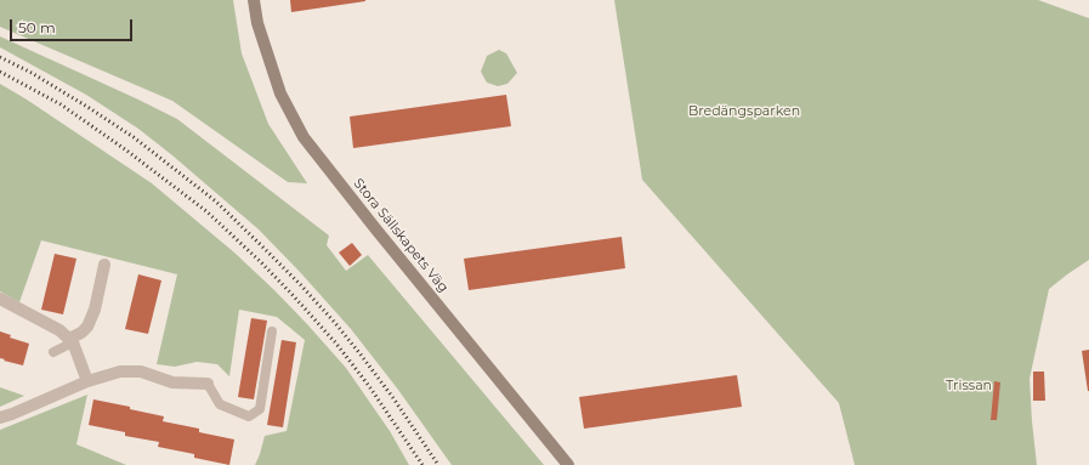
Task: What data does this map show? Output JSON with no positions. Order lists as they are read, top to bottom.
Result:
{
  "streets": {
    "street": ["Stora Sällskapets Väg"]
  },
  "parks": ["Bredängsparken", "Trissan"],
  "scale_bar": "50 m"
}
